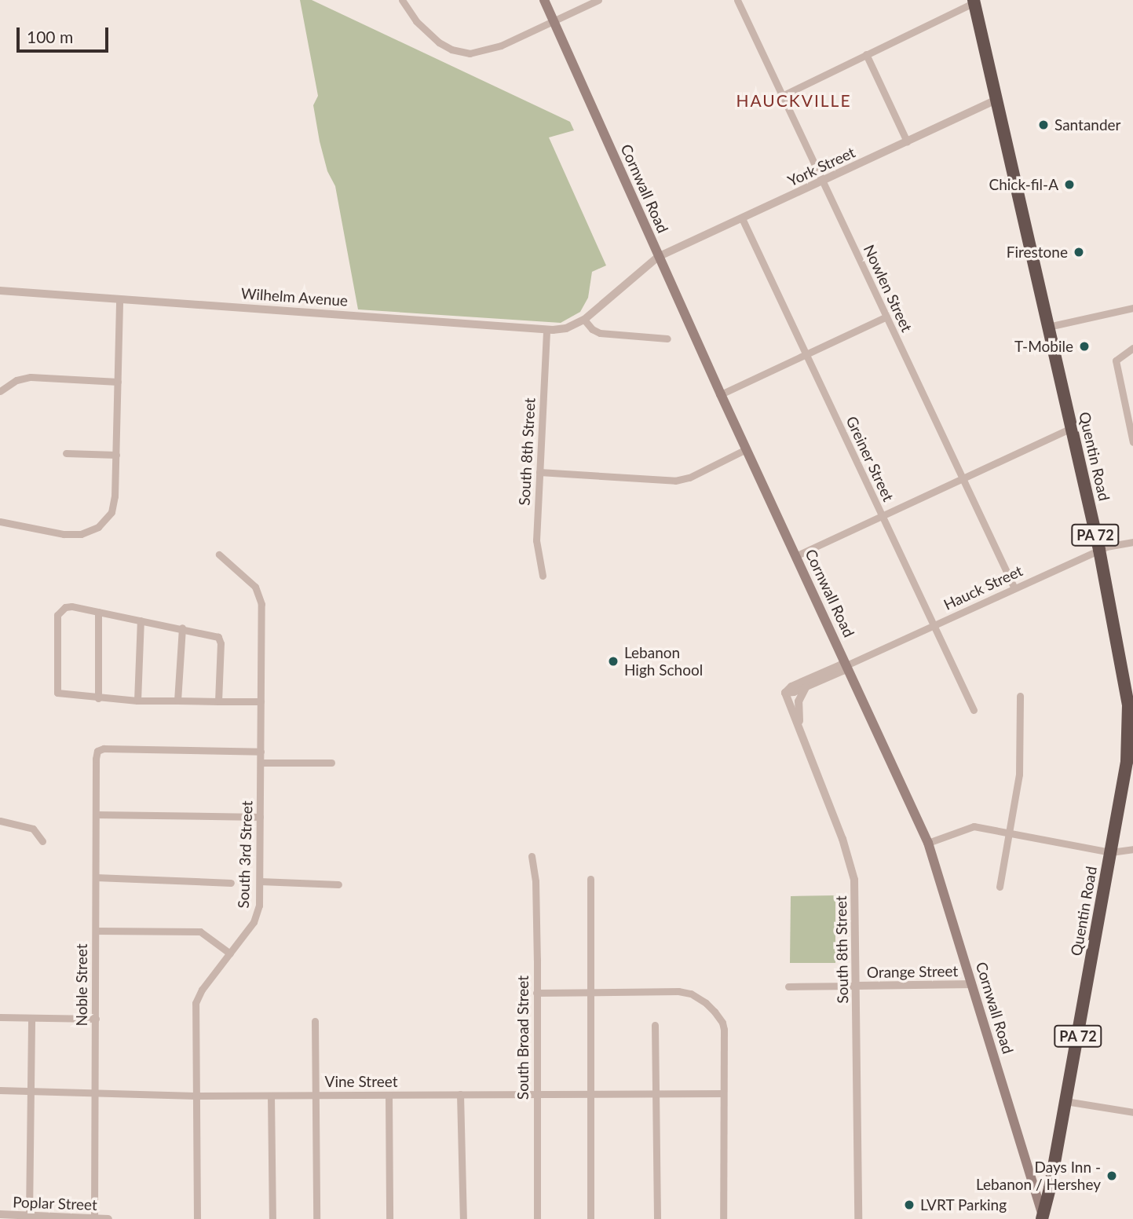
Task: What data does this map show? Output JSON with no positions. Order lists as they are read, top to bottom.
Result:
{
  "streets": {
    "highway": ["Quentin Road", "PA 72"],
    "main road": ["Cornwall Road"],
    "street": [
      "York Street",
      "Nowlen Street",
      "Wilhelm Avenue",
      "South 8th Street",
      "Greiner Street",
      "Hauck Street",
      "South 3rd Street",
      "Orange Street",
      "Noble Street",
      "South Broad Street",
      "Vine Street",
      "Poplar Street"
    ]
  },
  "crossings": [
    ["York Street", "Cornwall Road"],
    ["York Street", "Nowlen Street"],
    ["York Street", "Wilhelm Avenue"],
    ["York Street", "Quentin Road"],
    ["York Street", "Greiner Street"],
    ["Cornwall Road", "Wilhelm Avenue"],
    ["Cornwall Road", "Quentin Road"],
    ["Cornwall Road", "Hauck Street"],
    ["Cornwall Road", "Orange Street"],
    ["Nowlen Street", "Hauck Street"],
    ["Wilhelm Avenue", "South 8th Street"],
    ["South 8th Street", "Hauck Street"],
    ["South 8th Street", "Orange Street"],
    ["Quentin Road", "Hauck Street"],
    ["Greiner Street", "Hauck Street"],
    ["South 3rd Street", "Noble Street"],
    ["South 3rd Street", "Vine Street"],
    ["Noble Street", "Vine Street"],
    ["Noble Street", "Poplar Street"],
    ["South Broad Street", "Vine Street"]
  ],
  "districts": ["HAUCKVILLE"],
  "places": [
    "Santander",
    "Chick-fil-A",
    "Firestone",
    "T-Mobile",
    "Lebanon High School",
    "Days Inn - Lebanon / Hershey",
    "LVRT Parking"
  ],
  "scale_bar": "100 m"
}
